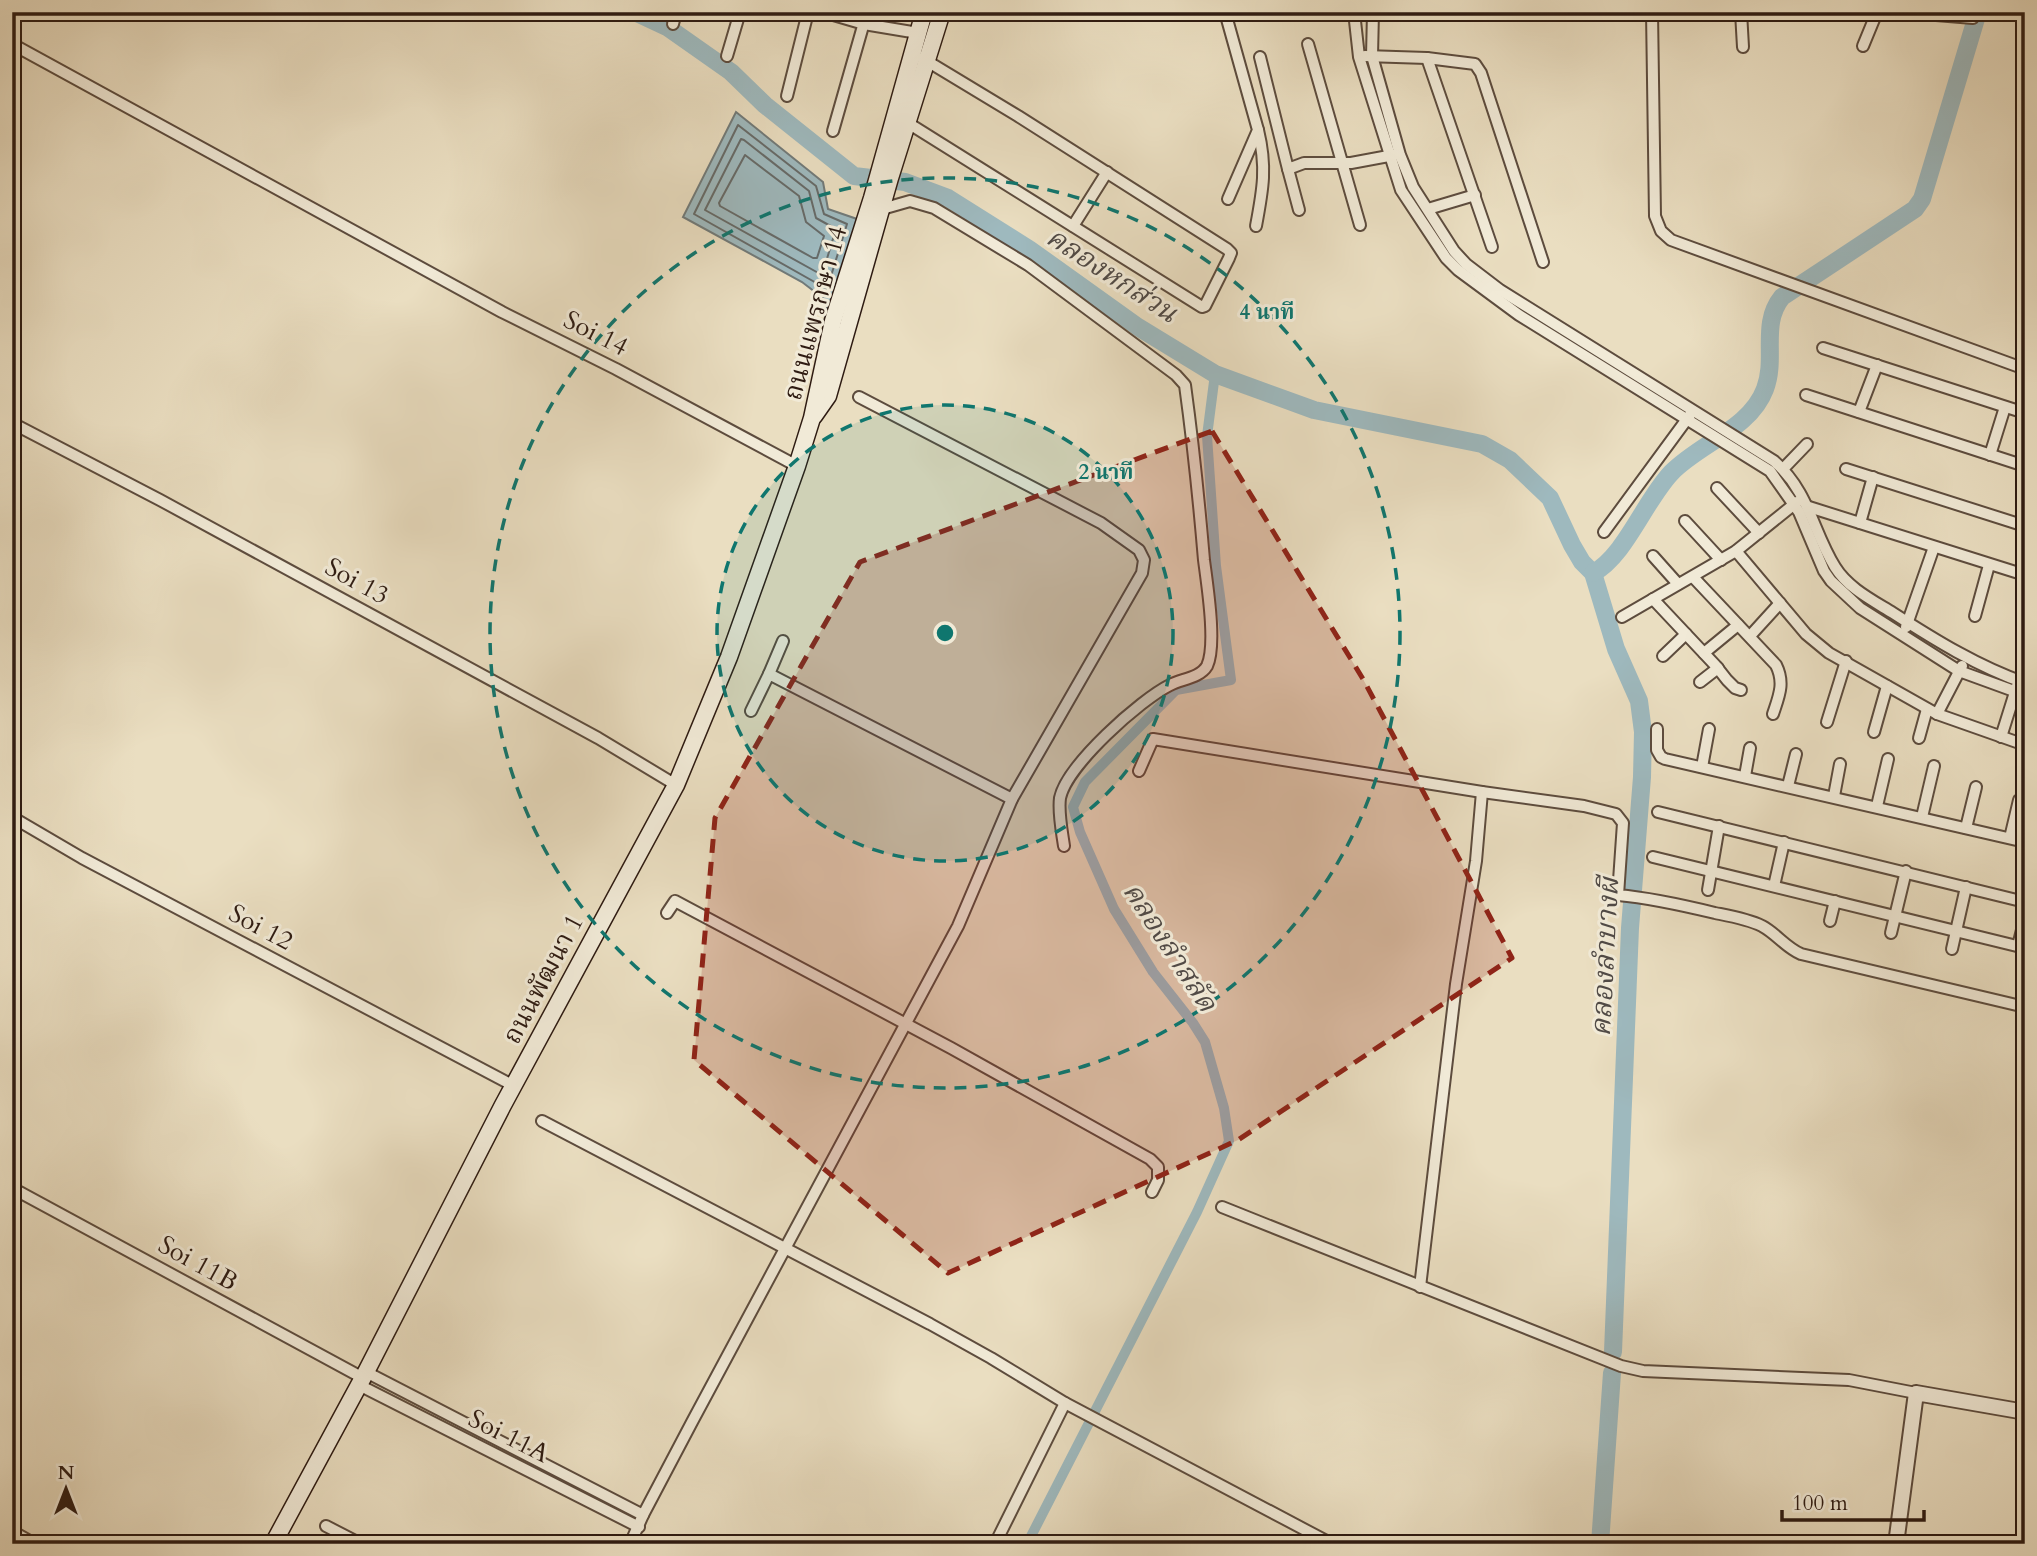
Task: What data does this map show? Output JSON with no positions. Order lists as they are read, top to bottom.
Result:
{
  "streets": {
    "main road": ["ถนนแพรกษา 14", "ถนนพัฒนา 1"],
    "street": [
      "Soi 14",
      "Soi 13",
      "Soi 12",
      "Soi 11B",
      "Soi 11A"
    ]
  },
  "crossings": [
    ["ถนนแพรกษา 14", "ถนนพัฒนา 1"],
    ["Soi 14", "ถนนพัฒนา 1"],
    ["Soi 13", "ถนนพัฒนา 1"],
    ["Soi 12", "ถนนพัฒนา 1"],
    ["ถนนพัฒนา 1", "Soi 11B"],
    ["ถนนพัฒนา 1", "Soi 11A"],
    ["Soi 11B", "Soi 11A"]
  ],
  "water": ["คลองหกส่วน", "คลองลำสลัด", "คลองลำบางผี"],
  "scale_bar": "100 m",
  "north": "top",
  "rings": ["4 นาที", "2 นาที"]
}
